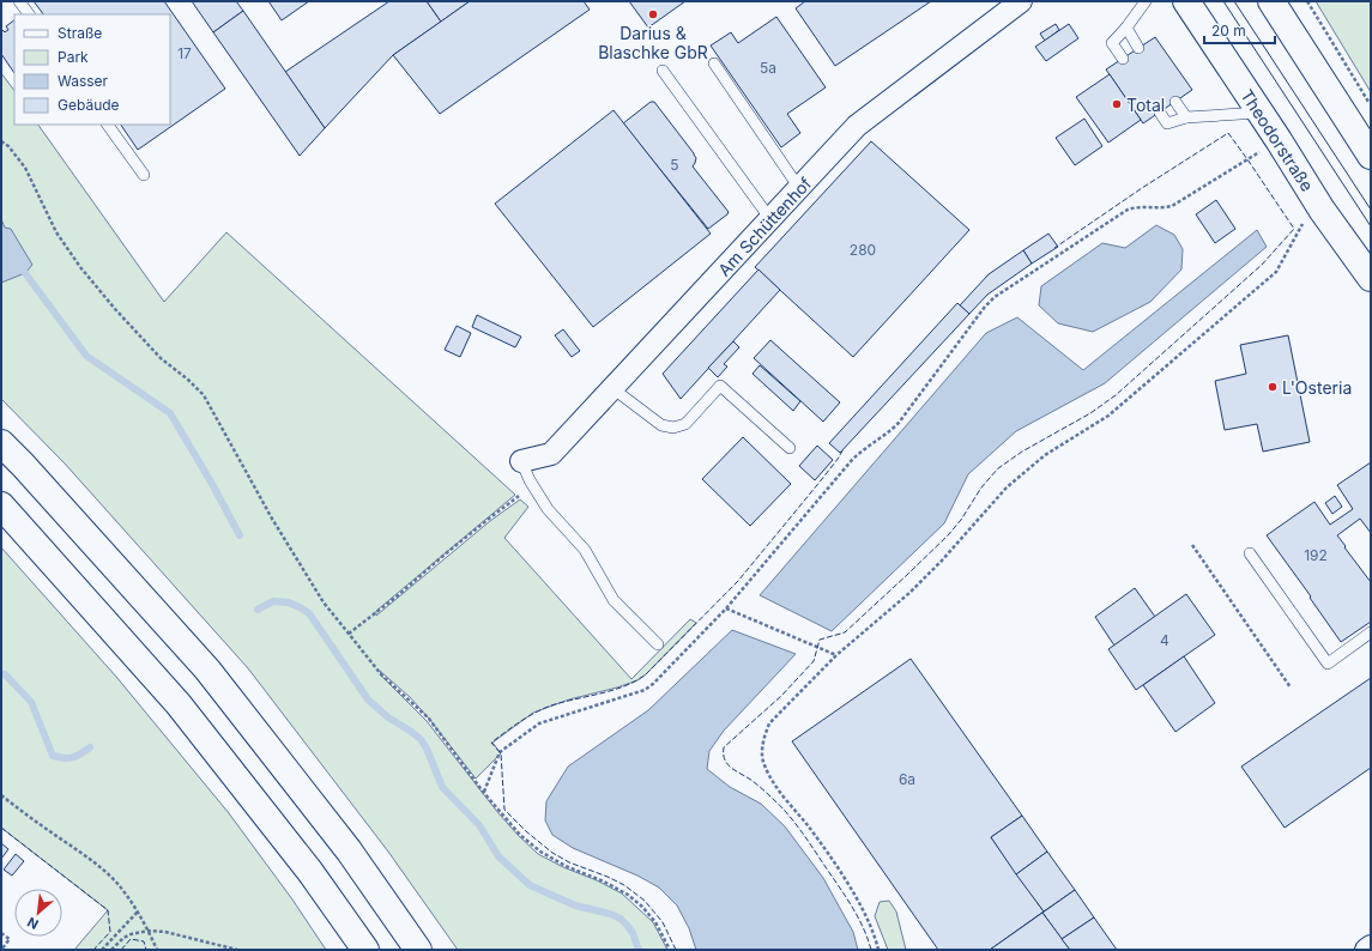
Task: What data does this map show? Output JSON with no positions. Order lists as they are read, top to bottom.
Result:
{
  "streets": {
    "main road": ["Theodorstraße"],
    "street": ["Am Schüttenhof"]
  },
  "places": ["Darius & Blaschke GbR", "Total", "L'Osteria"],
  "house_numbers": [
    "17",
    "5a",
    "5",
    "280",
    "192",
    "4",
    "6a"
  ],
  "legend": [
    "Straße",
    "Park",
    "Wasser",
    "Gebäude"
  ],
  "scale_bar": "20 m",
  "north": "bottom left"
}
